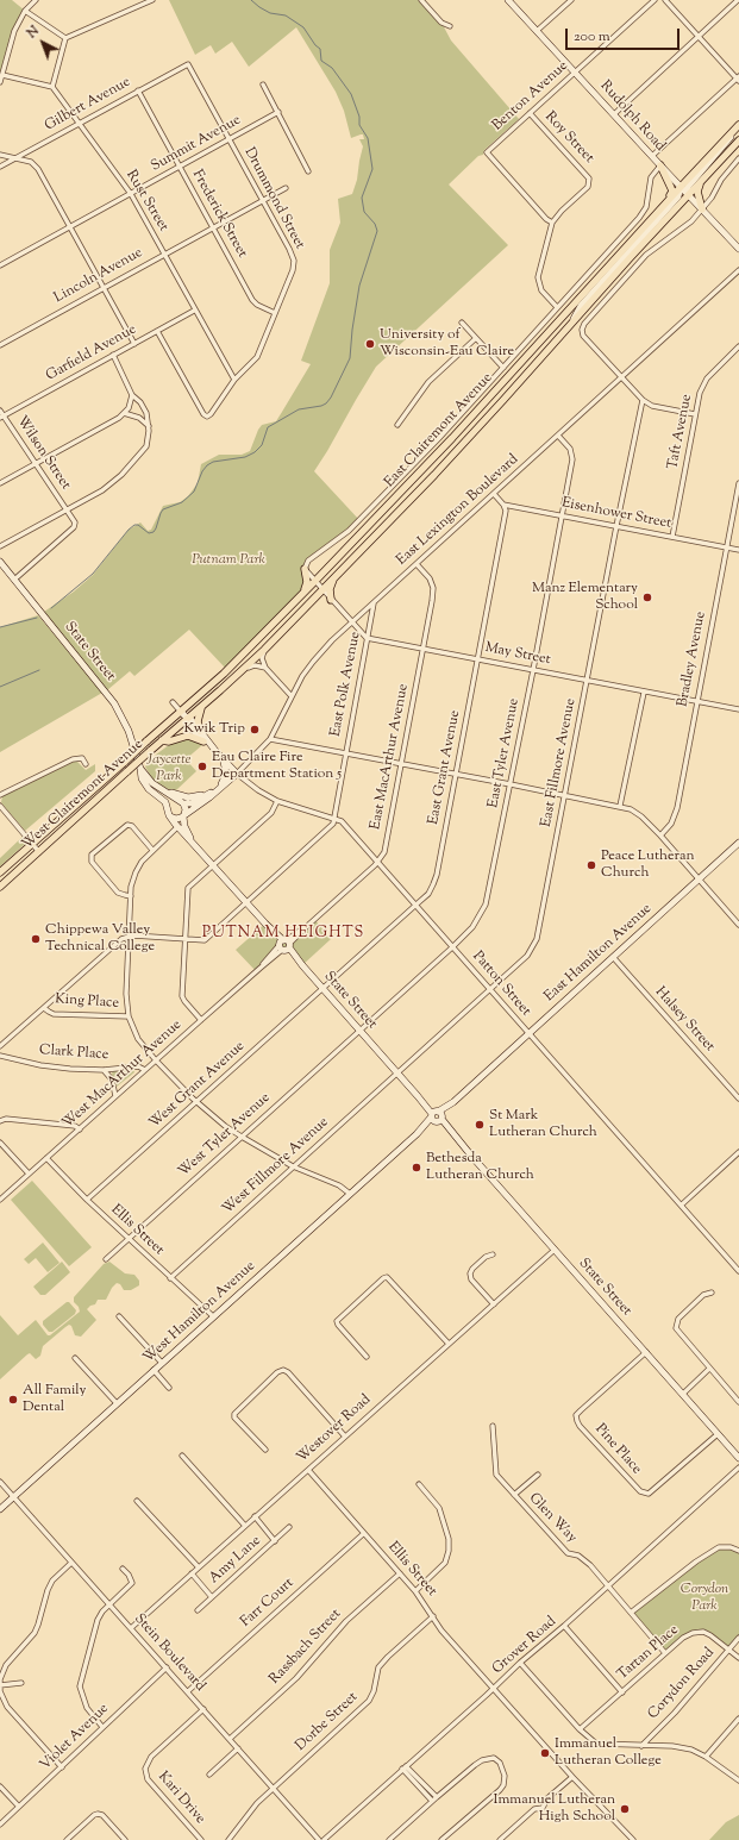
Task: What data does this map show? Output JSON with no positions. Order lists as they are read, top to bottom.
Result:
{
  "streets": {
    "main road": [
      "Rudolph Road",
      "East Clairemont Avenue",
      "East Lexington Boulevard",
      "State Street",
      "West Clairemont Avenue",
      "East Hamilton Avenue",
      "Patton Street",
      "West Hamilton Avenue"
    ],
    "street": [
      "Benton Avenue",
      "Gilbert Avenue",
      "Roy Street",
      "Summit Avenue",
      "Drummond Street",
      "Rust Street",
      "Frederick Street",
      "Lincoln Avenue",
      "Garfield Avenue",
      "Taft Avenue",
      "Wilson Street",
      "Eisenhower Street",
      "May Street",
      "Bradley Avenue",
      "East Polk Avenue",
      "East Tyler Avenue",
      "East MacArthur Avenue",
      "East Fillmore Avenue",
      "East Grant Avenue",
      "King Place",
      "Halsey Street",
      "Clark Place",
      "West MacArthur Avenue",
      "West Grant Avenue",
      "West Tyler Avenue",
      "West Fillmore Avenue",
      "Ellis Street",
      "Westover Road",
      "Pine Place",
      "Glen Way",
      "Amy Lane",
      "Farr Court",
      "Grover Road",
      "Rassbach Street",
      "Stein Boulevard",
      "Tartan Place",
      "Corydon Road",
      "Dorbe Street",
      "Violet Avenue",
      "Kari Drive"
    ]
  },
  "crossings": [
    ["Benton Avenue", "Rudolph Road"],
    ["Benton Avenue", "Roy Street"],
    ["Gilbert Avenue", "Drummond Street"],
    ["Gilbert Avenue", "Rust Street"],
    ["Gilbert Avenue", "Frederick Street"],
    ["Rudolph Road", "East Clairemont Avenue"],
    ["Summit Avenue", "Drummond Street"],
    ["Summit Avenue", "Rust Street"],
    ["Summit Avenue", "Frederick Street"],
    ["Drummond Street", "Rust Street"],
    ["Drummond Street", "Frederick Street"],
    ["Drummond Street", "Lincoln Avenue"],
    ["Drummond Street", "Garfield Avenue"],
    ["Rust Street", "Lincoln Avenue"],
    ["Rust Street", "Garfield Avenue"],
    ["Frederick Street", "Lincoln Avenue"],
    ["Garfield Avenue", "Wilson Street"],
    ["East Clairemont Avenue", "West Clairemont Avenue"],
    ["East Clairemont Avenue", "Patton Street"],
    ["Taft Avenue", "Eisenhower Street"],
    ["East Lexington Boulevard", "State Street"],
    ["East Lexington Boulevard", "East Polk Avenue"],
    ["East Lexington Boulevard", "East Tyler Avenue"],
    ["East Lexington Boulevard", "East MacArthur Avenue"],
    ["East Lexington Boulevard", "Patton Street"],
    ["Eisenhower Street", "Bradley Avenue"],
    ["Eisenhower Street", "East Tyler Avenue"],
    ["Eisenhower Street", "East Fillmore Avenue"],
    ["Eisenhower Street", "East Grant Avenue"],
    ["State Street", "East Polk Avenue"],
    ["State Street", "East Tyler Avenue"],
    ["State Street", "East MacArthur Avenue"],
    ["State Street", "East Fillmore Avenue"],
    ["State Street", "East Grant Avenue"],
    ["State Street", "East Hamilton Avenue"],
    ["State Street", "West MacArthur Avenue"],
    ["State Street", "West Grant Avenue"],
    ["State Street", "West Tyler Avenue"],
    ["State Street", "West Fillmore Avenue"],
    ["State Street", "West Hamilton Avenue"],
    ["State Street", "Westover Road"],
    ["State Street", "Pine Place"],
    ["May Street", "Bradley Avenue"],
    ["May Street", "East Polk Avenue"],
    ["May Street", "East Tyler Avenue"],
    ["May Street", "East MacArthur Avenue"],
    ["May Street", "East Fillmore Avenue"],
    ["May Street", "East Grant Avenue"],
    ["East Polk Avenue", "Patton Street"],
    ["East Tyler Avenue", "Patton Street"],
    ["East Tyler Avenue", "West Tyler Avenue"],
    ["East MacArthur Avenue", "Patton Street"],
    ["East MacArthur Avenue", "West MacArthur Avenue"],
    ["East Fillmore Avenue", "Patton Street"],
    ["East Fillmore Avenue", "West Fillmore Avenue"],
    ["East Grant Avenue", "Patton Street"],
    ["East Grant Avenue", "West Grant Avenue"],
    ["East Hamilton Avenue", "Patton Street"],
    ["East Hamilton Avenue", "Halsey Street"],
    ["East Hamilton Avenue", "West Hamilton Avenue"],
    ["Clark Place", "West MacArthur Avenue"],
    ["West MacArthur Avenue", "Ellis Street"],
    ["West Grant Avenue", "Ellis Street"],
    ["West Tyler Avenue", "Ellis Street"],
    ["West Fillmore Avenue", "Ellis Street"],
    ["Ellis Street", "West Hamilton Avenue"],
    ["Ellis Street", "Westover Road"],
    ["Ellis Street", "Farr Court"],
    ["Ellis Street", "Grover Road"],
    ["Ellis Street", "Rassbach Street"],
    ["Ellis Street", "Dorbe Street"],
    ["West Hamilton Avenue", "Stein Boulevard"],
    ["Westover Road", "Amy Lane"],
    ["Westover Road", "Stein Boulevard"],
    ["Glen Way", "Grover Road"],
    ["Glen Way", "Tartan Place"],
    ["Farr Court", "Stein Boulevard"],
    ["Rassbach Street", "Stein Boulevard"],
    ["Stein Boulevard", "Dorbe Street"],
    ["Stein Boulevard", "Violet Avenue"],
    ["Stein Boulevard", "Kari Drive"],
    ["Tartan Place", "Corydon Road"]
  ],
  "districts": ["PUTNAM HEIGHTS"],
  "parks": ["Putnam Park", "Jaycette Park", "Corydon Park"],
  "places": [
    "University of Wisconsin-Eau Claire",
    "Manz Elementary School",
    "Kwik Trip",
    "Eau Claire Fire Department Station 5",
    "Peace Lutheran Church",
    "Chippewa Valley Technical College",
    "St Mark Lutheran Church",
    "Bethesda Lutheran Church",
    "All Family Dental",
    "Immanuel Lutheran College",
    "Immanuel Lutheran High School"
  ],
  "scale_bar": "200 m",
  "north": "top left"
}
